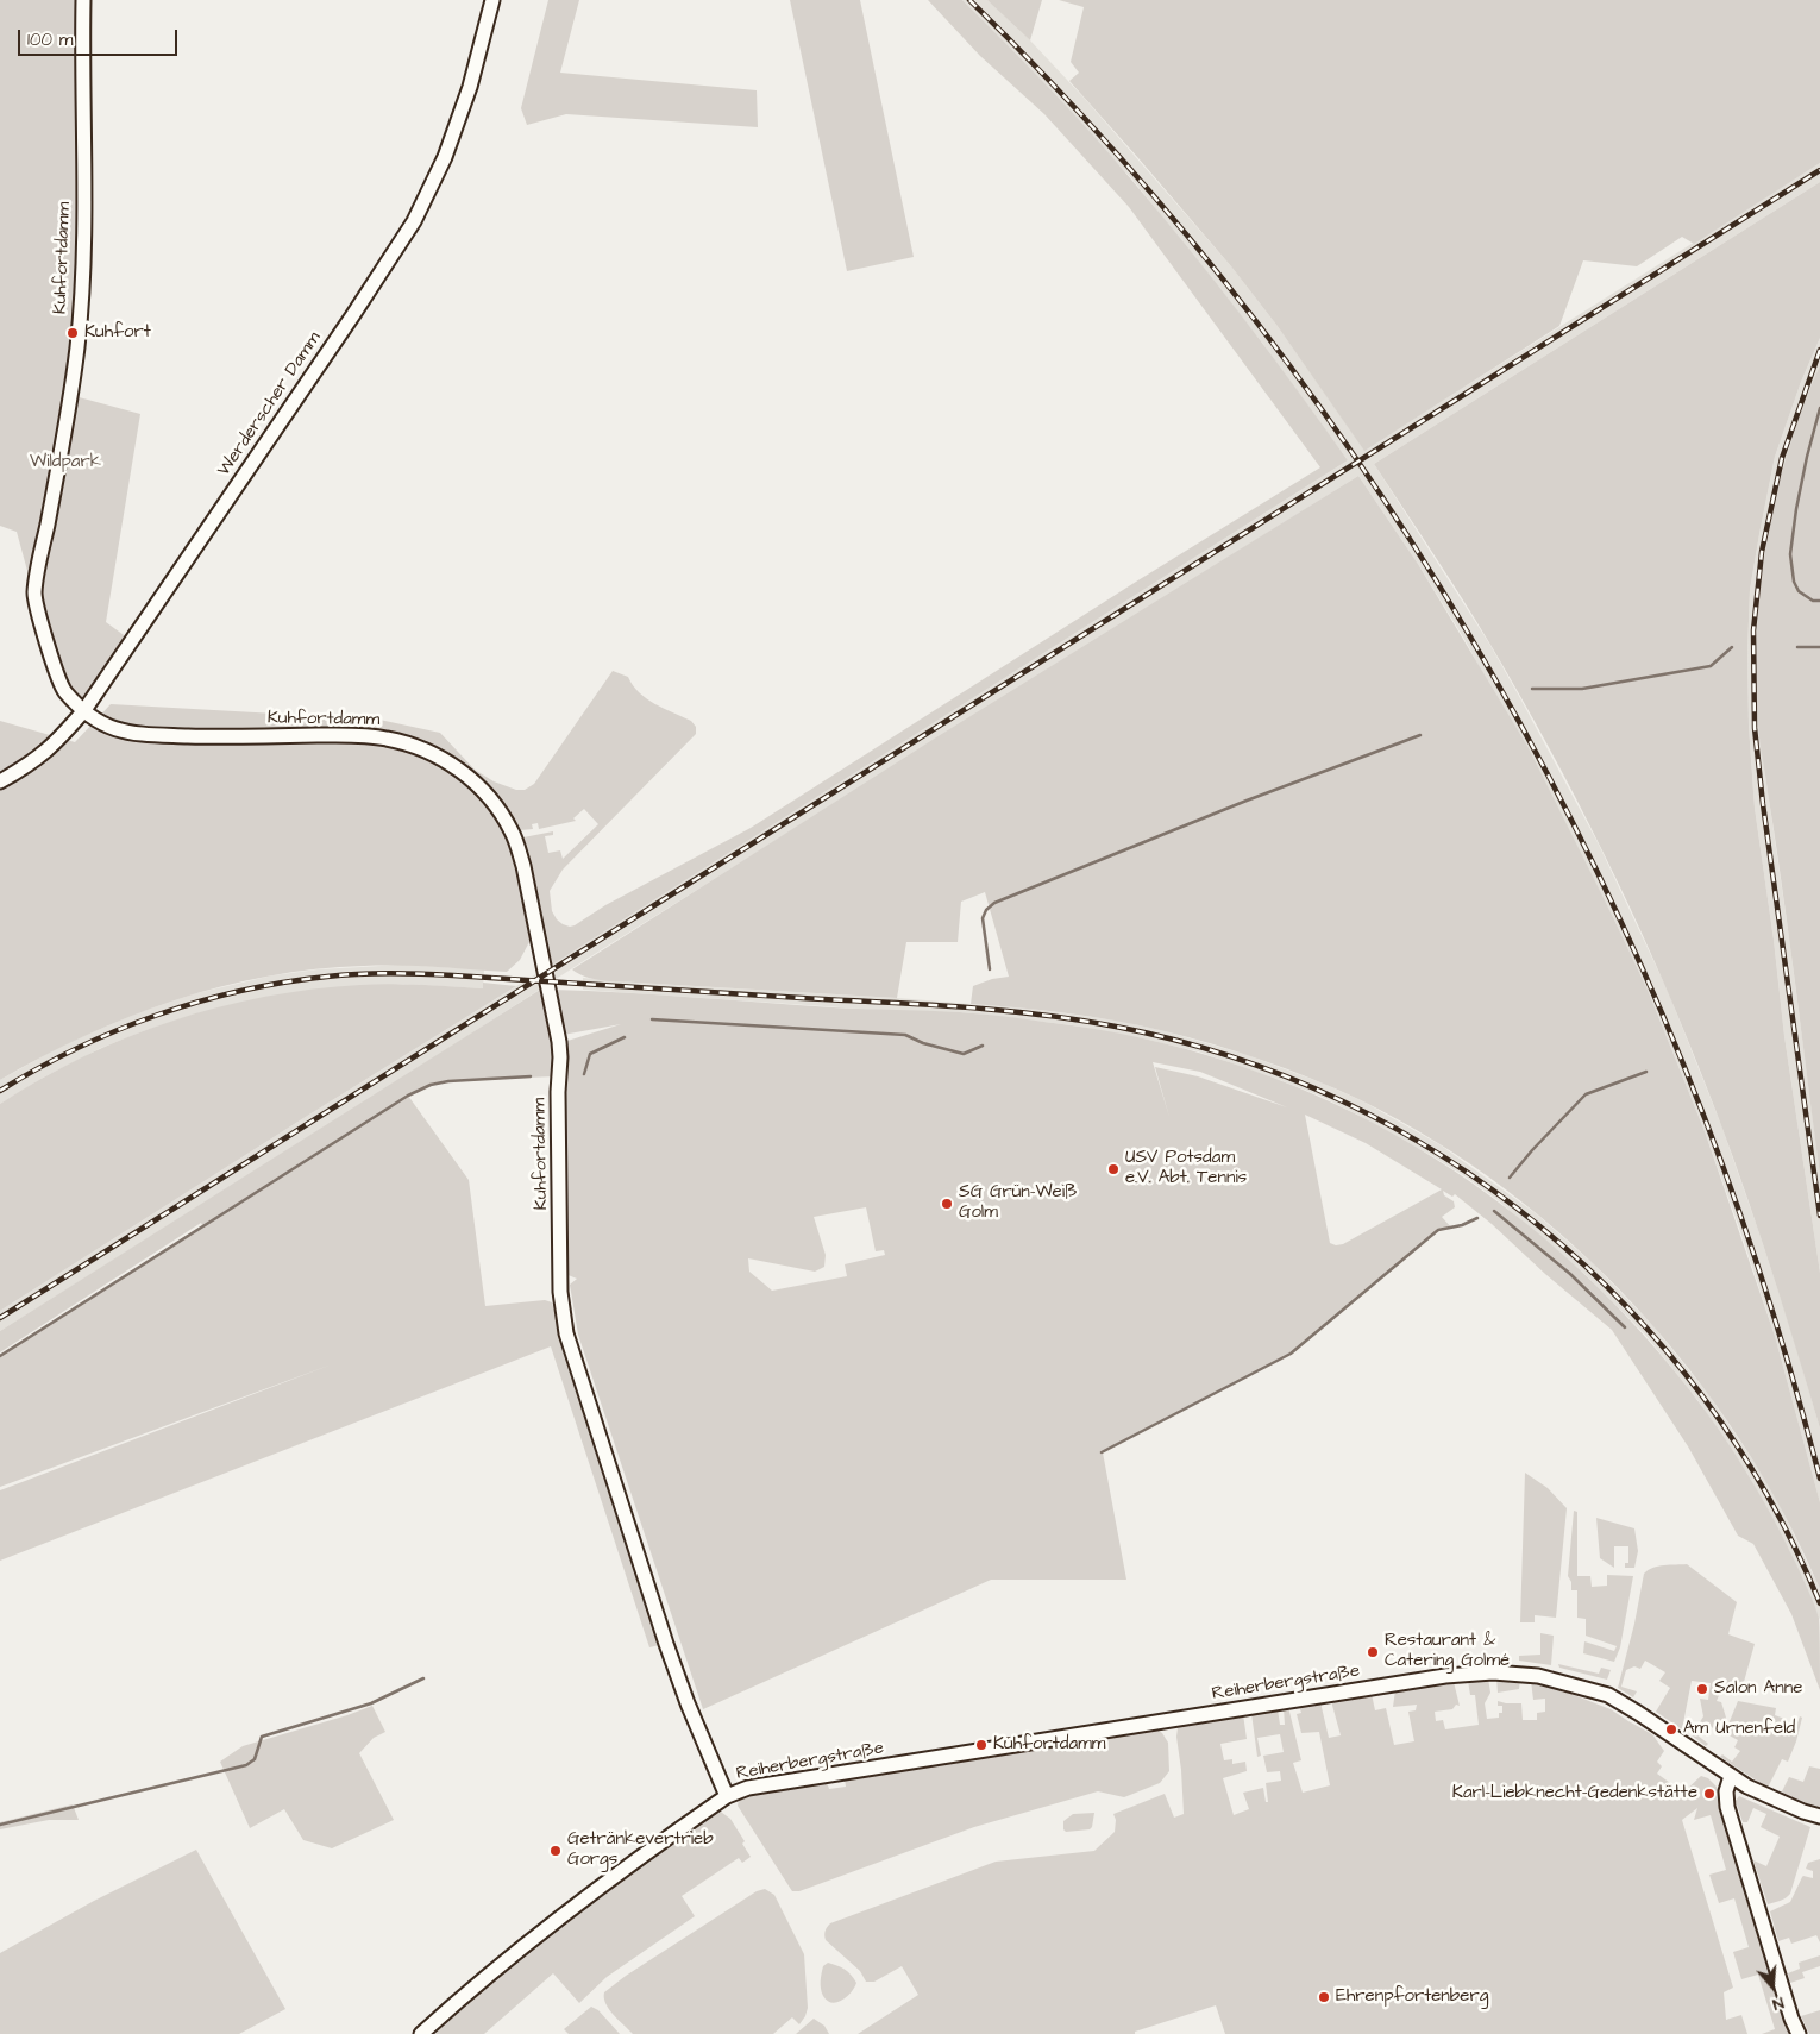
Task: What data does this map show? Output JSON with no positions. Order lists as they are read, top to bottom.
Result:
{
  "streets": {
    "street": ["Kuhfortdamm", "Werderscher Damm", "Reiherbergstraße"]
  },
  "crossings": [
    ["Kuhfortdamm", "Werderscher Damm"],
    ["Kuhfortdamm", "Reiherbergstraße"]
  ],
  "parks": ["Wildpark"],
  "places": [
    "Kuhfort",
    "USV Potsdam e.V. Abt. Tennis",
    "SG Grün-Weiß Golm",
    "Restaurant & Catering Golmé",
    "Salon Anne",
    "Am Urnenfeld",
    "Kuhfortdamm",
    "Karl-Liebknecht-Gedenkstätte",
    "Getränkevertrieb Gorgs",
    "Ehrenpfortenberg"
  ],
  "scale_bar": "100 m",
  "north": "bottom"
}
